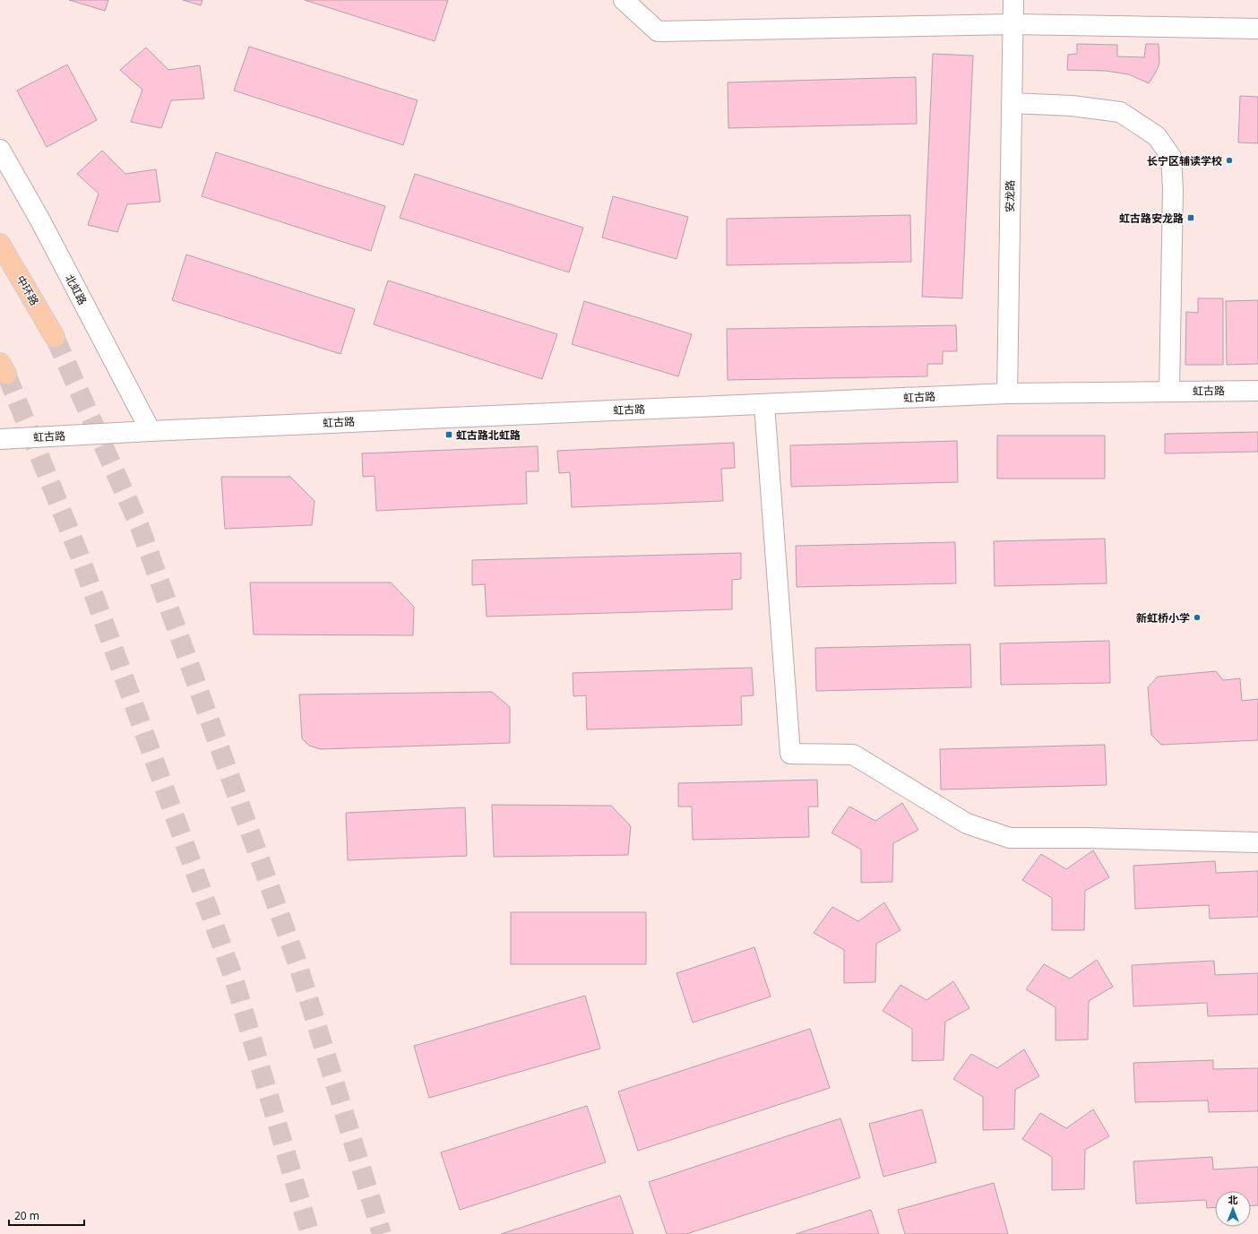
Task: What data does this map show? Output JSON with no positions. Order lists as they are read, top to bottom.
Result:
{
  "streets": {
    "highway": ["中环路"],
    "street": ["安龙路", "北虹路", "虹古路"]
  },
  "crossings": [
    ["安龙路", "虹古路"],
    ["北虹路", "虹古路"]
  ],
  "places": {
    "other": ["长宁区辅读学校", "新虹桥小学"],
    "transit": ["虹古路安龙路", "虹古路北虹路"]
  },
  "scale_bar": "20 m",
  "north": "top"
}
